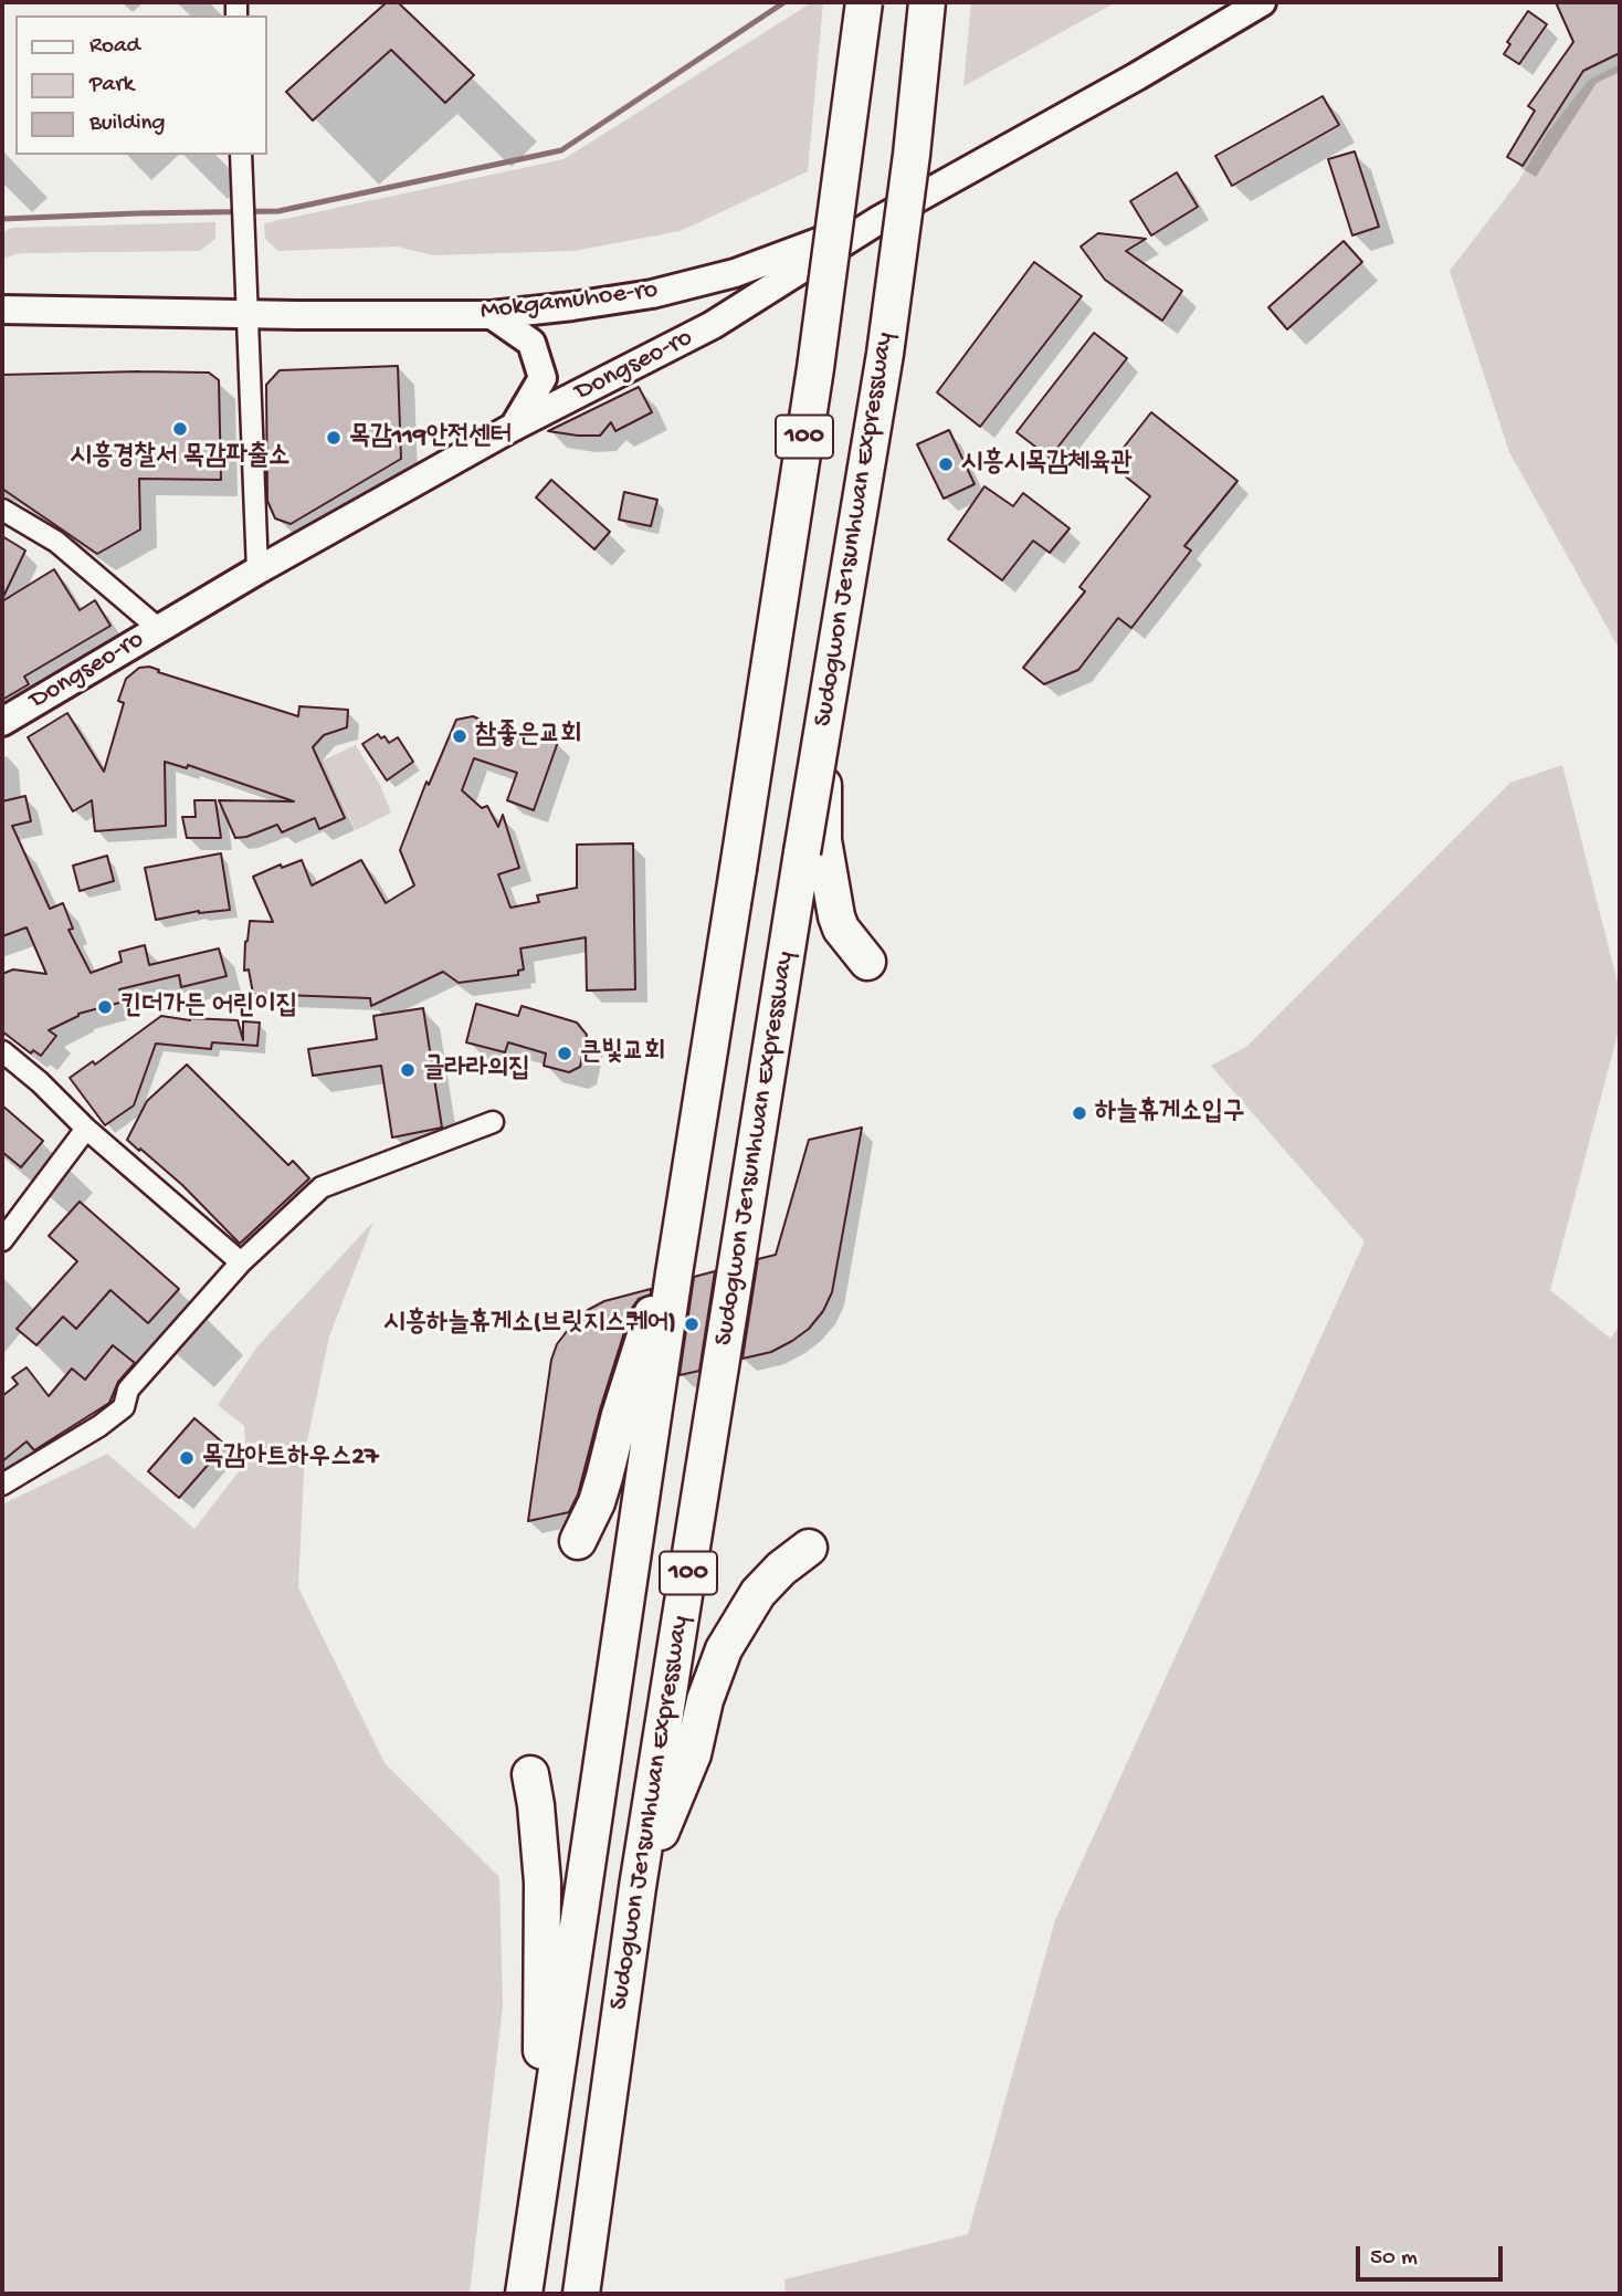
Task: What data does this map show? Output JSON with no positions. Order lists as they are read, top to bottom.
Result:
{
  "streets": {
    "highway": ["100", "Sudogwon Je1sunhwan Expressway"],
    "main road": ["Mokgamuhoe-ro", "Dongseo-ro"]
  },
  "crossings": [
    ["Mokgamuhoe-ro", "Dongseo-ro"]
  ],
  "places": [
    "시흥경찰서 목감파출소",
    "목감119안전센터",
    "시흥시목감체육관",
    "참좋은교회",
    "킨더가든 어린이집",
    "큰빛교회",
    "글라라의집",
    "하늘휴게소입구",
    "시흥하늘휴게소(브릿지스퀘어)",
    "목감아트하우스27"
  ],
  "legend": ["Road", "Park", "Building"],
  "scale_bar": "50 m"
}
